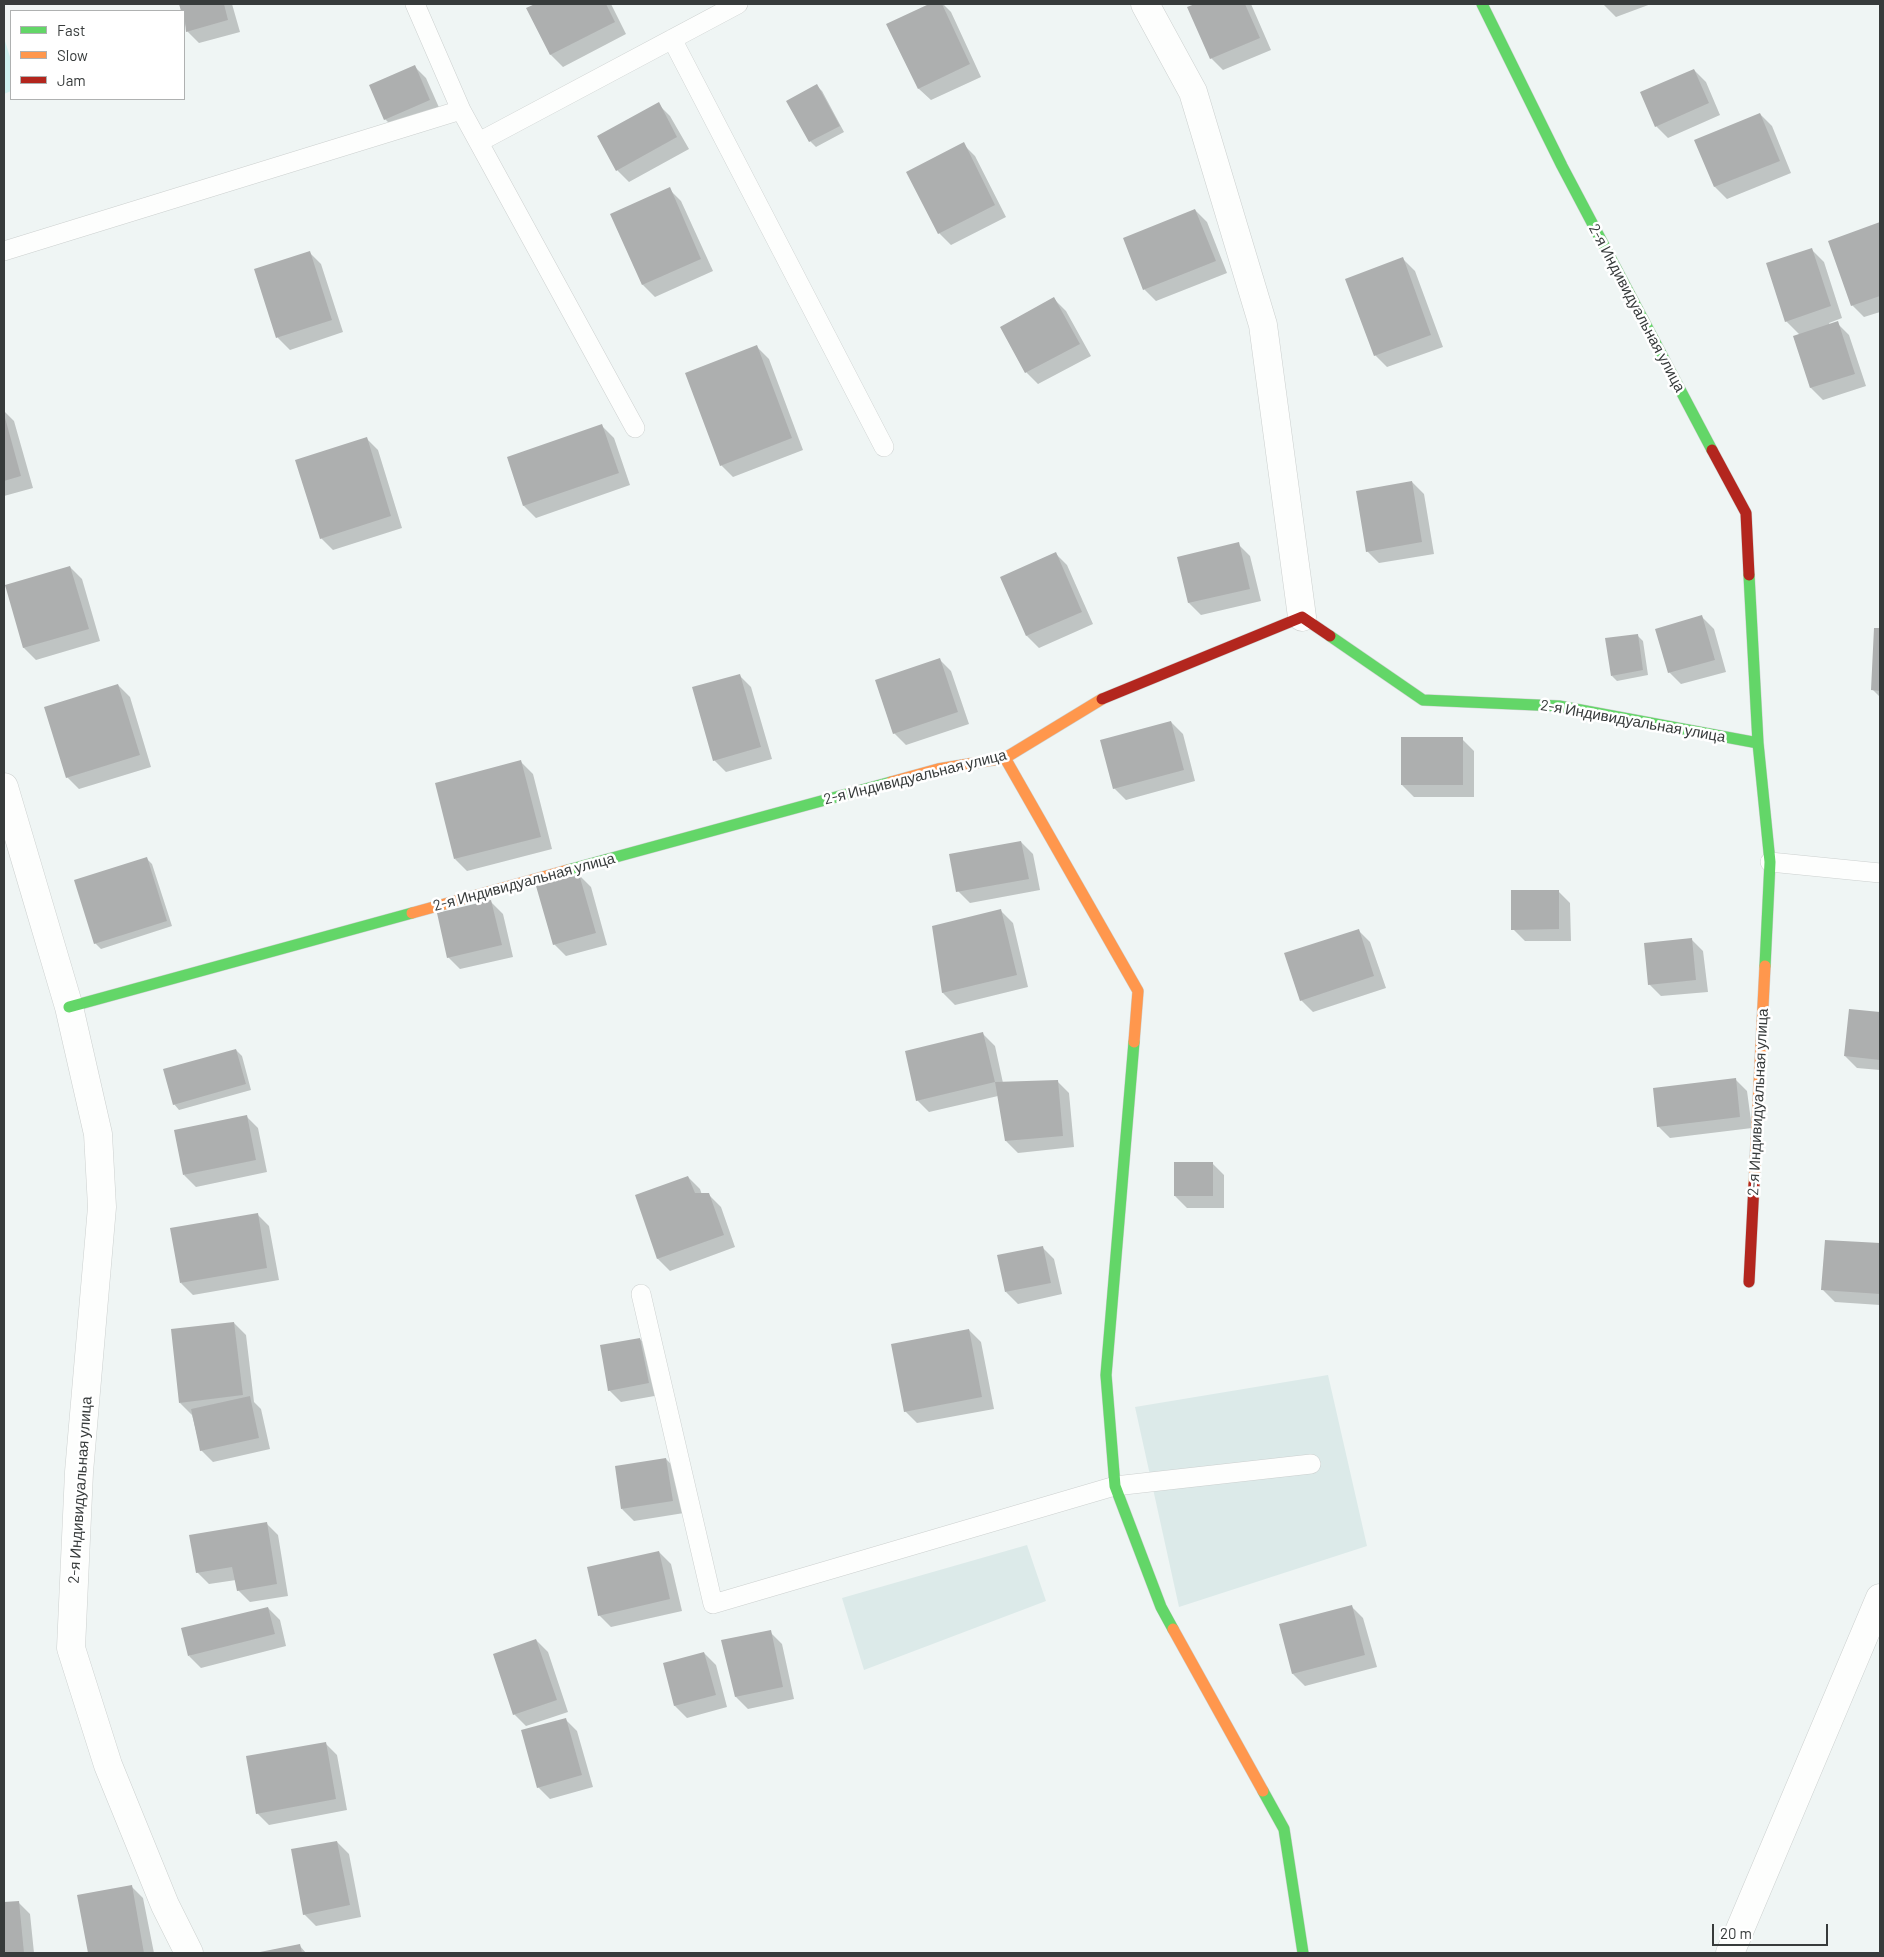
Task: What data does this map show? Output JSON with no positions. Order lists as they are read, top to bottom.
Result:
{
  "streets": {
    "street": ["2-я Индивидуальная улица"]
  },
  "legend": ["Fast", "Slow", "Jam"],
  "scale_bar": "20 m"
}
